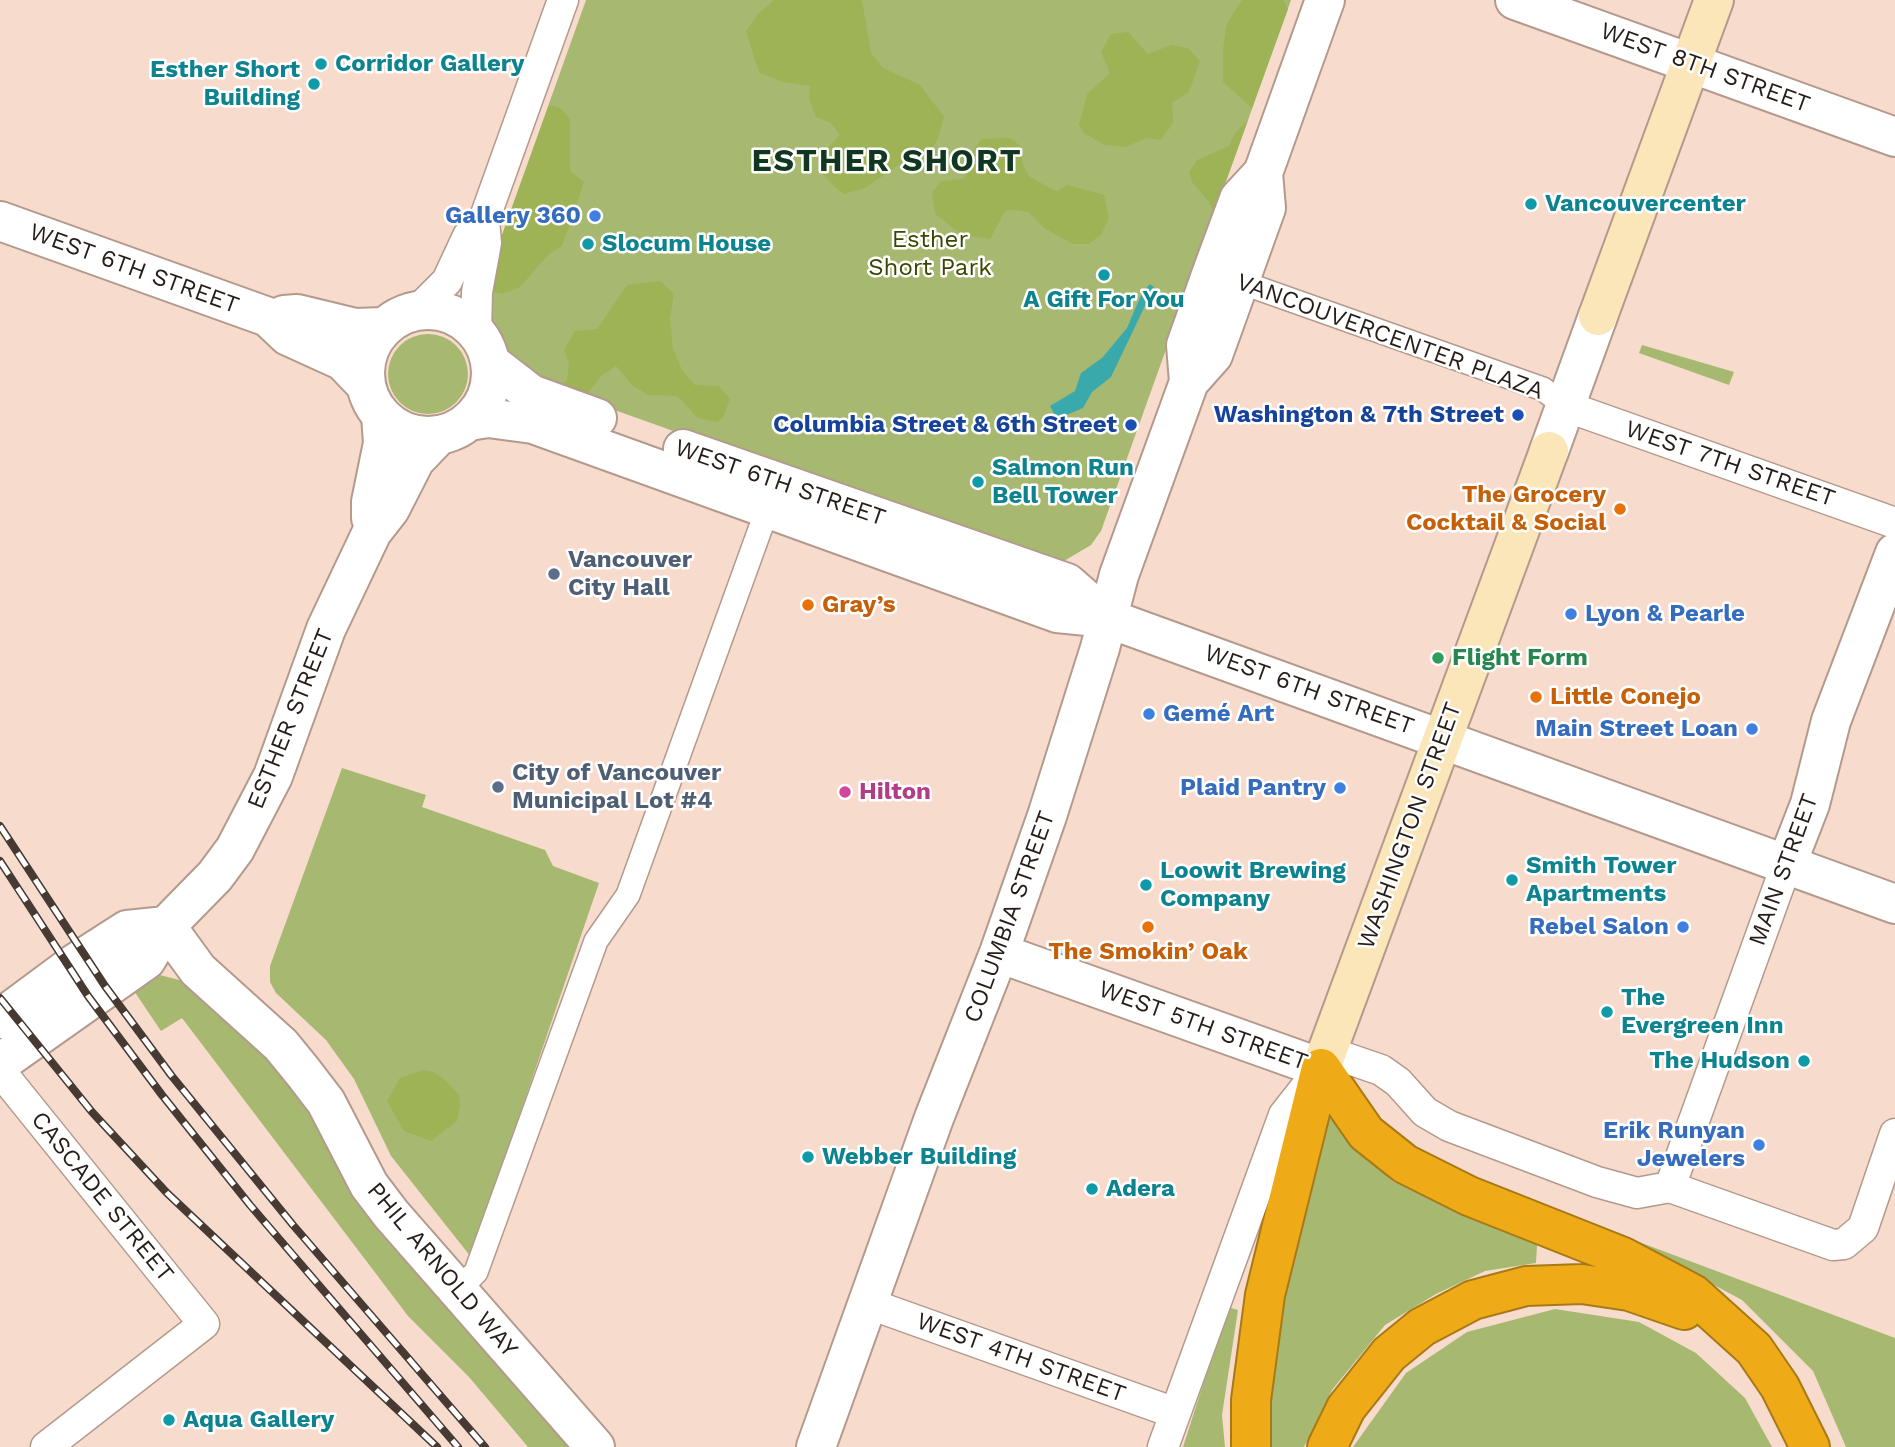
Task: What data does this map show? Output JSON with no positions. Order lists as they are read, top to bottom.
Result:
{
  "streets": {
    "main road": ["WASHINGTON STREET"],
    "street": [
      "WEST 8TH STREET",
      "WEST 6TH STREET",
      "VANCOUVERCENTER PLAZA",
      "WEST 7TH STREET",
      "ESTHER STREET",
      "MAIN STREET",
      "COLUMBIA STREET",
      "WEST 5TH STREET",
      "CASCADE STREET",
      "PHIL ARNOLD WAY",
      "WEST 4TH STREET"
    ]
  },
  "crossings": [
    ["WEST 8TH STREET", "WASHINGTON STREET"],
    ["WEST 6TH STREET", "ESTHER STREET"],
    ["WEST 6TH STREET", "WASHINGTON STREET"],
    ["WEST 6TH STREET", "MAIN STREET"],
    ["WEST 6TH STREET", "COLUMBIA STREET"],
    ["VANCOUVERCENTER PLAZA", "WEST 7TH STREET"],
    ["VANCOUVERCENTER PLAZA", "WASHINGTON STREET"],
    ["VANCOUVERCENTER PLAZA", "COLUMBIA STREET"],
    ["WEST 7TH STREET", "WASHINGTON STREET"],
    ["ESTHER STREET", "PHIL ARNOLD WAY"],
    ["WASHINGTON STREET", "WEST 5TH STREET"],
    ["WASHINGTON STREET", "WEST 4TH STREET"],
    ["MAIN STREET", "WEST 5TH STREET"],
    ["COLUMBIA STREET", "WEST 5TH STREET"],
    ["COLUMBIA STREET", "WEST 4TH STREET"]
  ],
  "districts": ["ESTHER SHORT"],
  "parks": ["Esther Short Park"],
  "places": [
    "Corridor Gallery",
    "Esther Short Building",
    "Vancouvercenter",
    "Gallery 360",
    "Slocum House",
    "A Gift For You",
    "Washington & 7th Street",
    "Columbia Street & 6th Street",
    "Salmon Run Bell Tower",
    "The Grocery Cocktail & Social",
    "Vancouver City Hall",
    "Gray’s",
    "Lyon & Pearle",
    "Flight Form",
    "Little Conejo",
    "Gemé Art",
    "Main Street Loan",
    "City of Vancouver Municipal Lot #4",
    "Plaid Pantry",
    "Hilton",
    "Smith Tower Apartments",
    "Loowit Brewing Company",
    "The Smokin’ Oak",
    "Rebel Salon",
    "The Evergreen Inn",
    "The Hudson",
    "Erik Runyan Jewelers",
    "Webber Building",
    "Adera",
    "Aqua Gallery"
  ]
}
